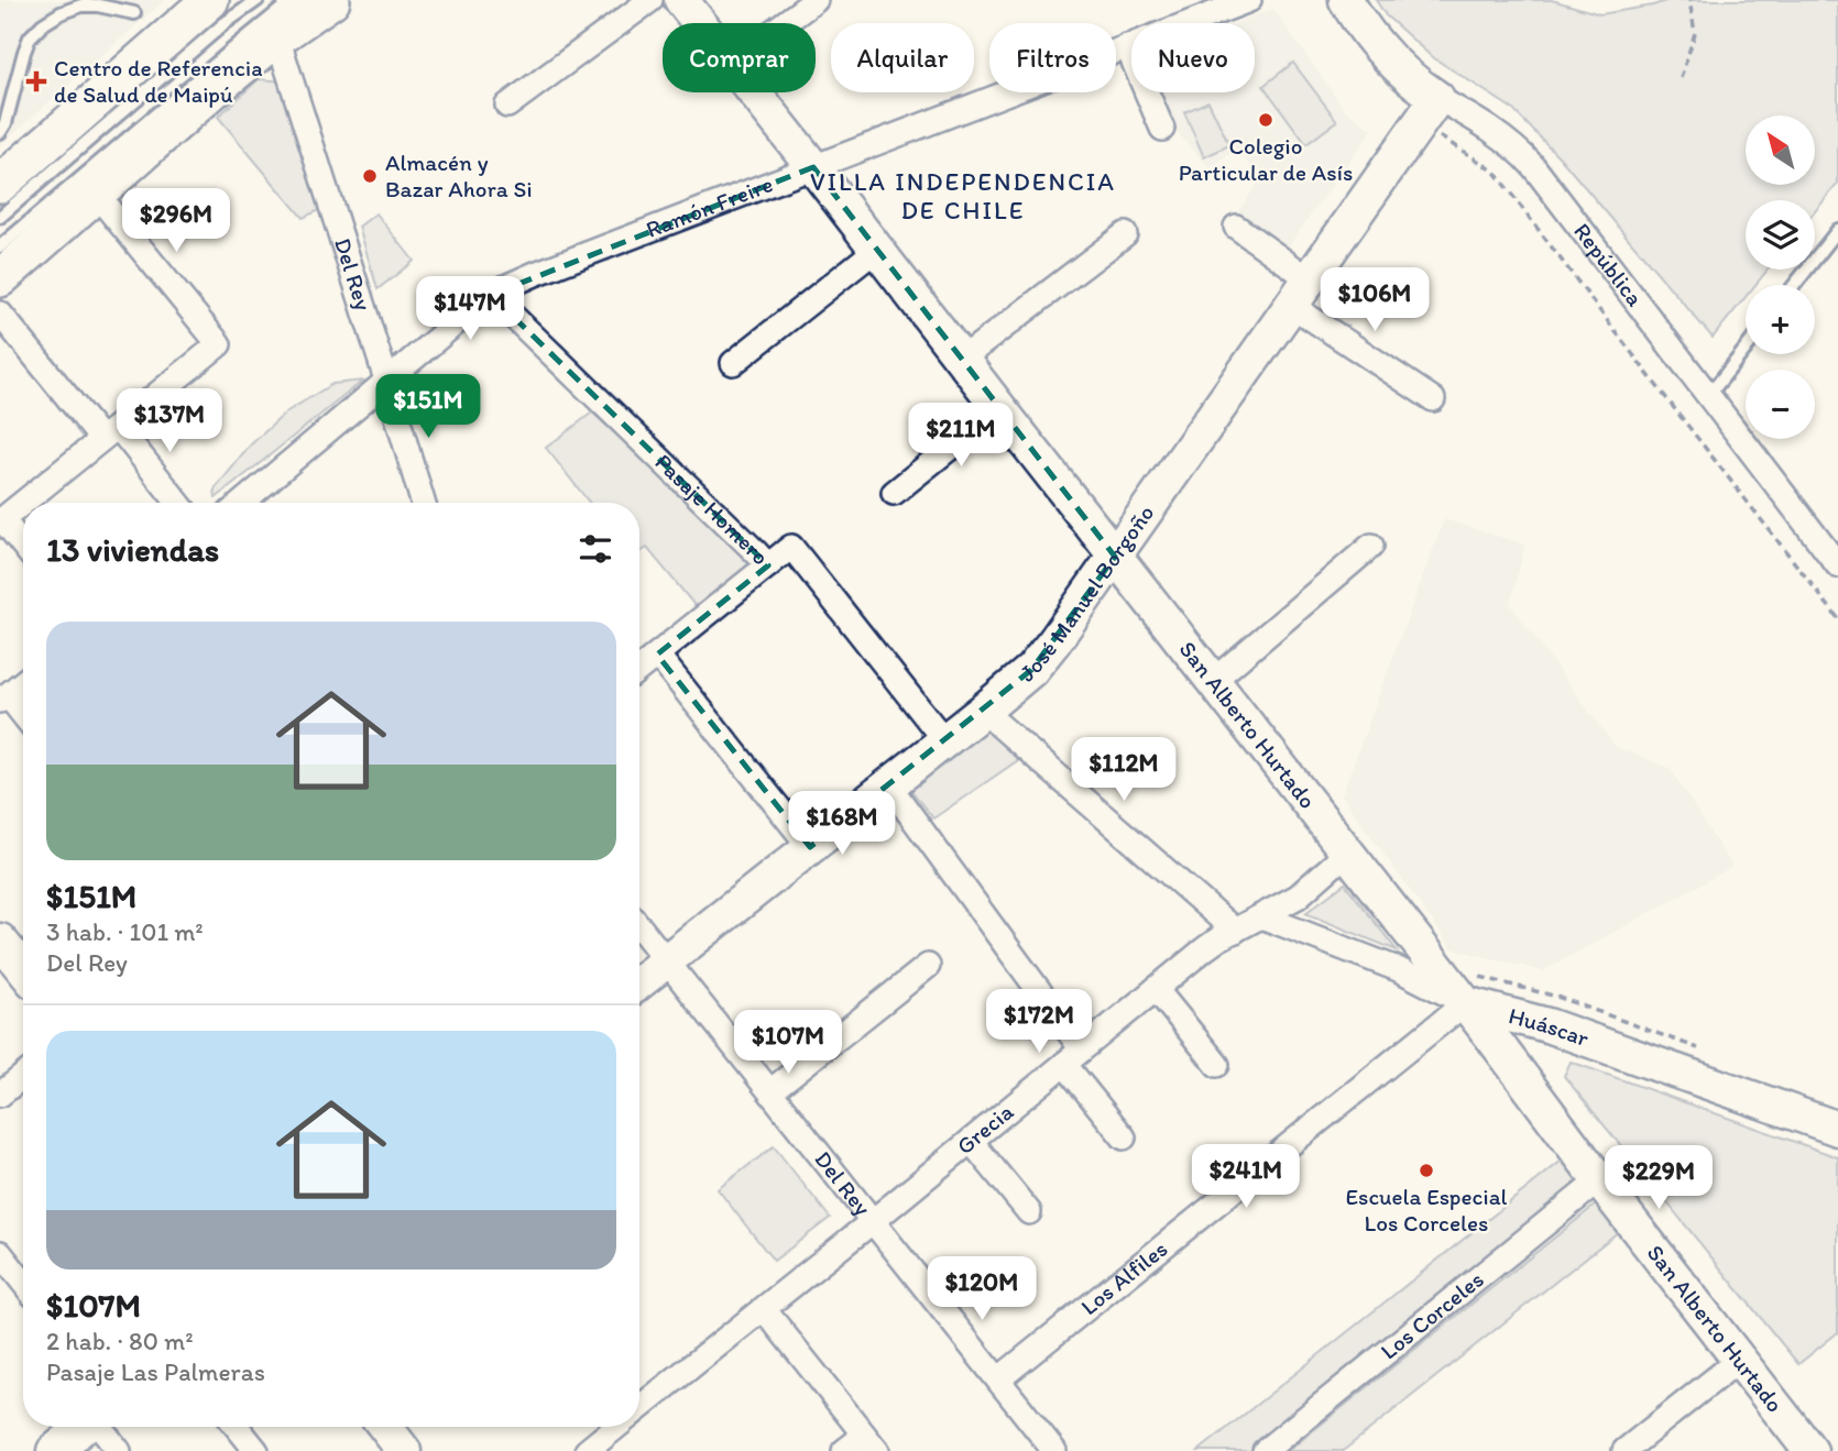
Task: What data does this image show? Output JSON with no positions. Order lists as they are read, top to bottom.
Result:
{
  "streets": {
    "main road": [
      "República",
      "José Manuel Borgoño",
      "San Alberto Hurtado",
      "Huáscar"
    ],
    "street": [
      "Ramón Freire",
      "Del Rey",
      "Pasaje Homero",
      "Grecia",
      "Los Alfiles",
      "Los Corceles"
    ]
  },
  "crossings": [
    ["Ramón Freire", "Del Rey"],
    ["Ramón Freire", "Pasaje Homero"],
    ["Ramón Freire", "San Alberto Hurtado"],
    ["República", "José Manuel Borgoño"],
    ["Del Rey", "José Manuel Borgoño"],
    ["Del Rey", "Grecia"],
    ["Del Rey", "Los Alfiles"],
    ["Pasaje Homero", "José Manuel Borgoño"],
    ["José Manuel Borgoño", "San Alberto Hurtado"],
    ["San Alberto Hurtado", "Huáscar"],
    ["San Alberto Hurtado", "Grecia"],
    ["San Alberto Hurtado", "Los Alfiles"],
    ["San Alberto Hurtado", "Los Corceles"],
    ["Huáscar", "Grecia"],
    ["Huáscar", "Los Alfiles"]
  ],
  "districts": ["VILLA INDEPENDENCIA DE CHILE"],
  "places": {
    "health": ["Centro de Referencia de Salud de Maipú"],
    "other": ["Colegio Particular de Asís", "Almacén y Bazar Ahora Si", "Escuela Especial Los Corceles"]
  },
  "north": "top left",
  "page": {
    "chip": [
      "Comprar",
      "Alquilar",
      "Filtros",
      "Nuevo"
    ],
    "map_buttons": ["+", "−"],
    "price": [
      "$296M",
      "$106M",
      "$147M",
      "$151M",
      "$137M",
      "$211M",
      "$112M",
      "$168M",
      "$172M",
      "$107M",
      "$241M",
      "$229M",
      "$120M"
    ],
    "heading": "13 viviendas",
    "list": [
      {
        "name": "$151M",
        "note": "3 hab. · 101 m² · Del Rey"
      },
      {
        "name": "$107M",
        "note": "2 hab. · 80 m² · Pasaje Las Palmeras"
      }
    ]
  }
}
